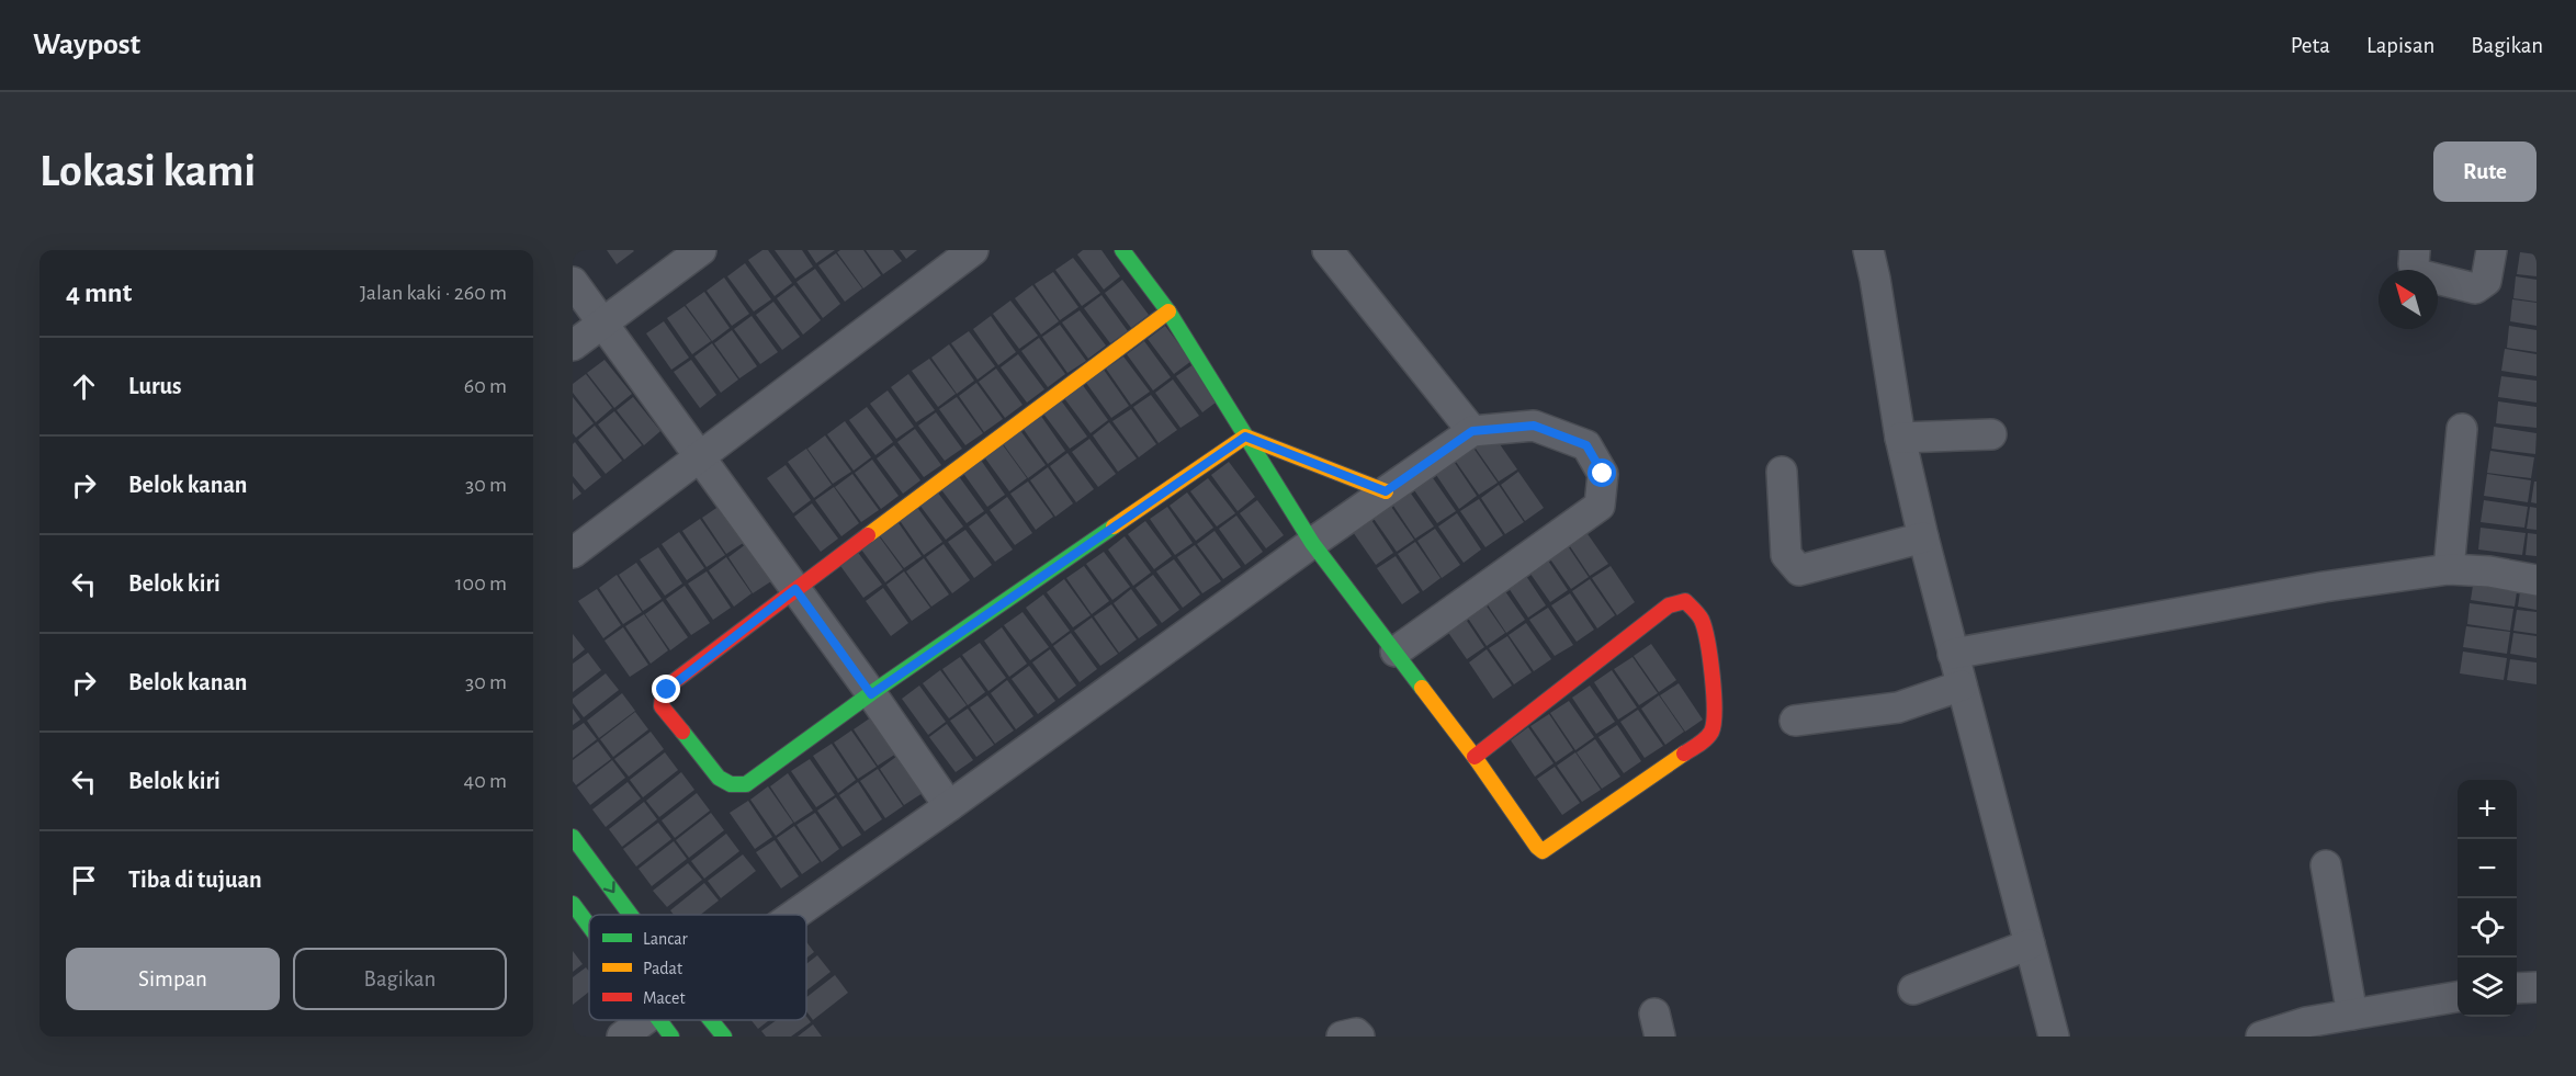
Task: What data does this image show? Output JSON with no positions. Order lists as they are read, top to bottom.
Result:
{
  "legend": ["Lancar", "Padat", "Macet"],
  "north": "top left",
  "page": {
    "header": "Waypost",
    "nav": ["Peta", "Lapisan", "Bagikan"],
    "buttons": [
      "Rute",
      ["Simpan", "Bagikan"]
    ],
    "title": "Lokasi kami",
    "heading": ["4 mnt", "Jalan kaki · 260 m"],
    "list": [
      ["Lurus", "60 m"],
      ["Belok kanan", "30 m"],
      ["Belok kiri", "100 m"],
      ["Belok kanan", "30 m"],
      ["Belok kiri", "40 m"],
      "Tiba di tujuan"
    ],
    "map_buttons": ["+", "−"]
  }
}
